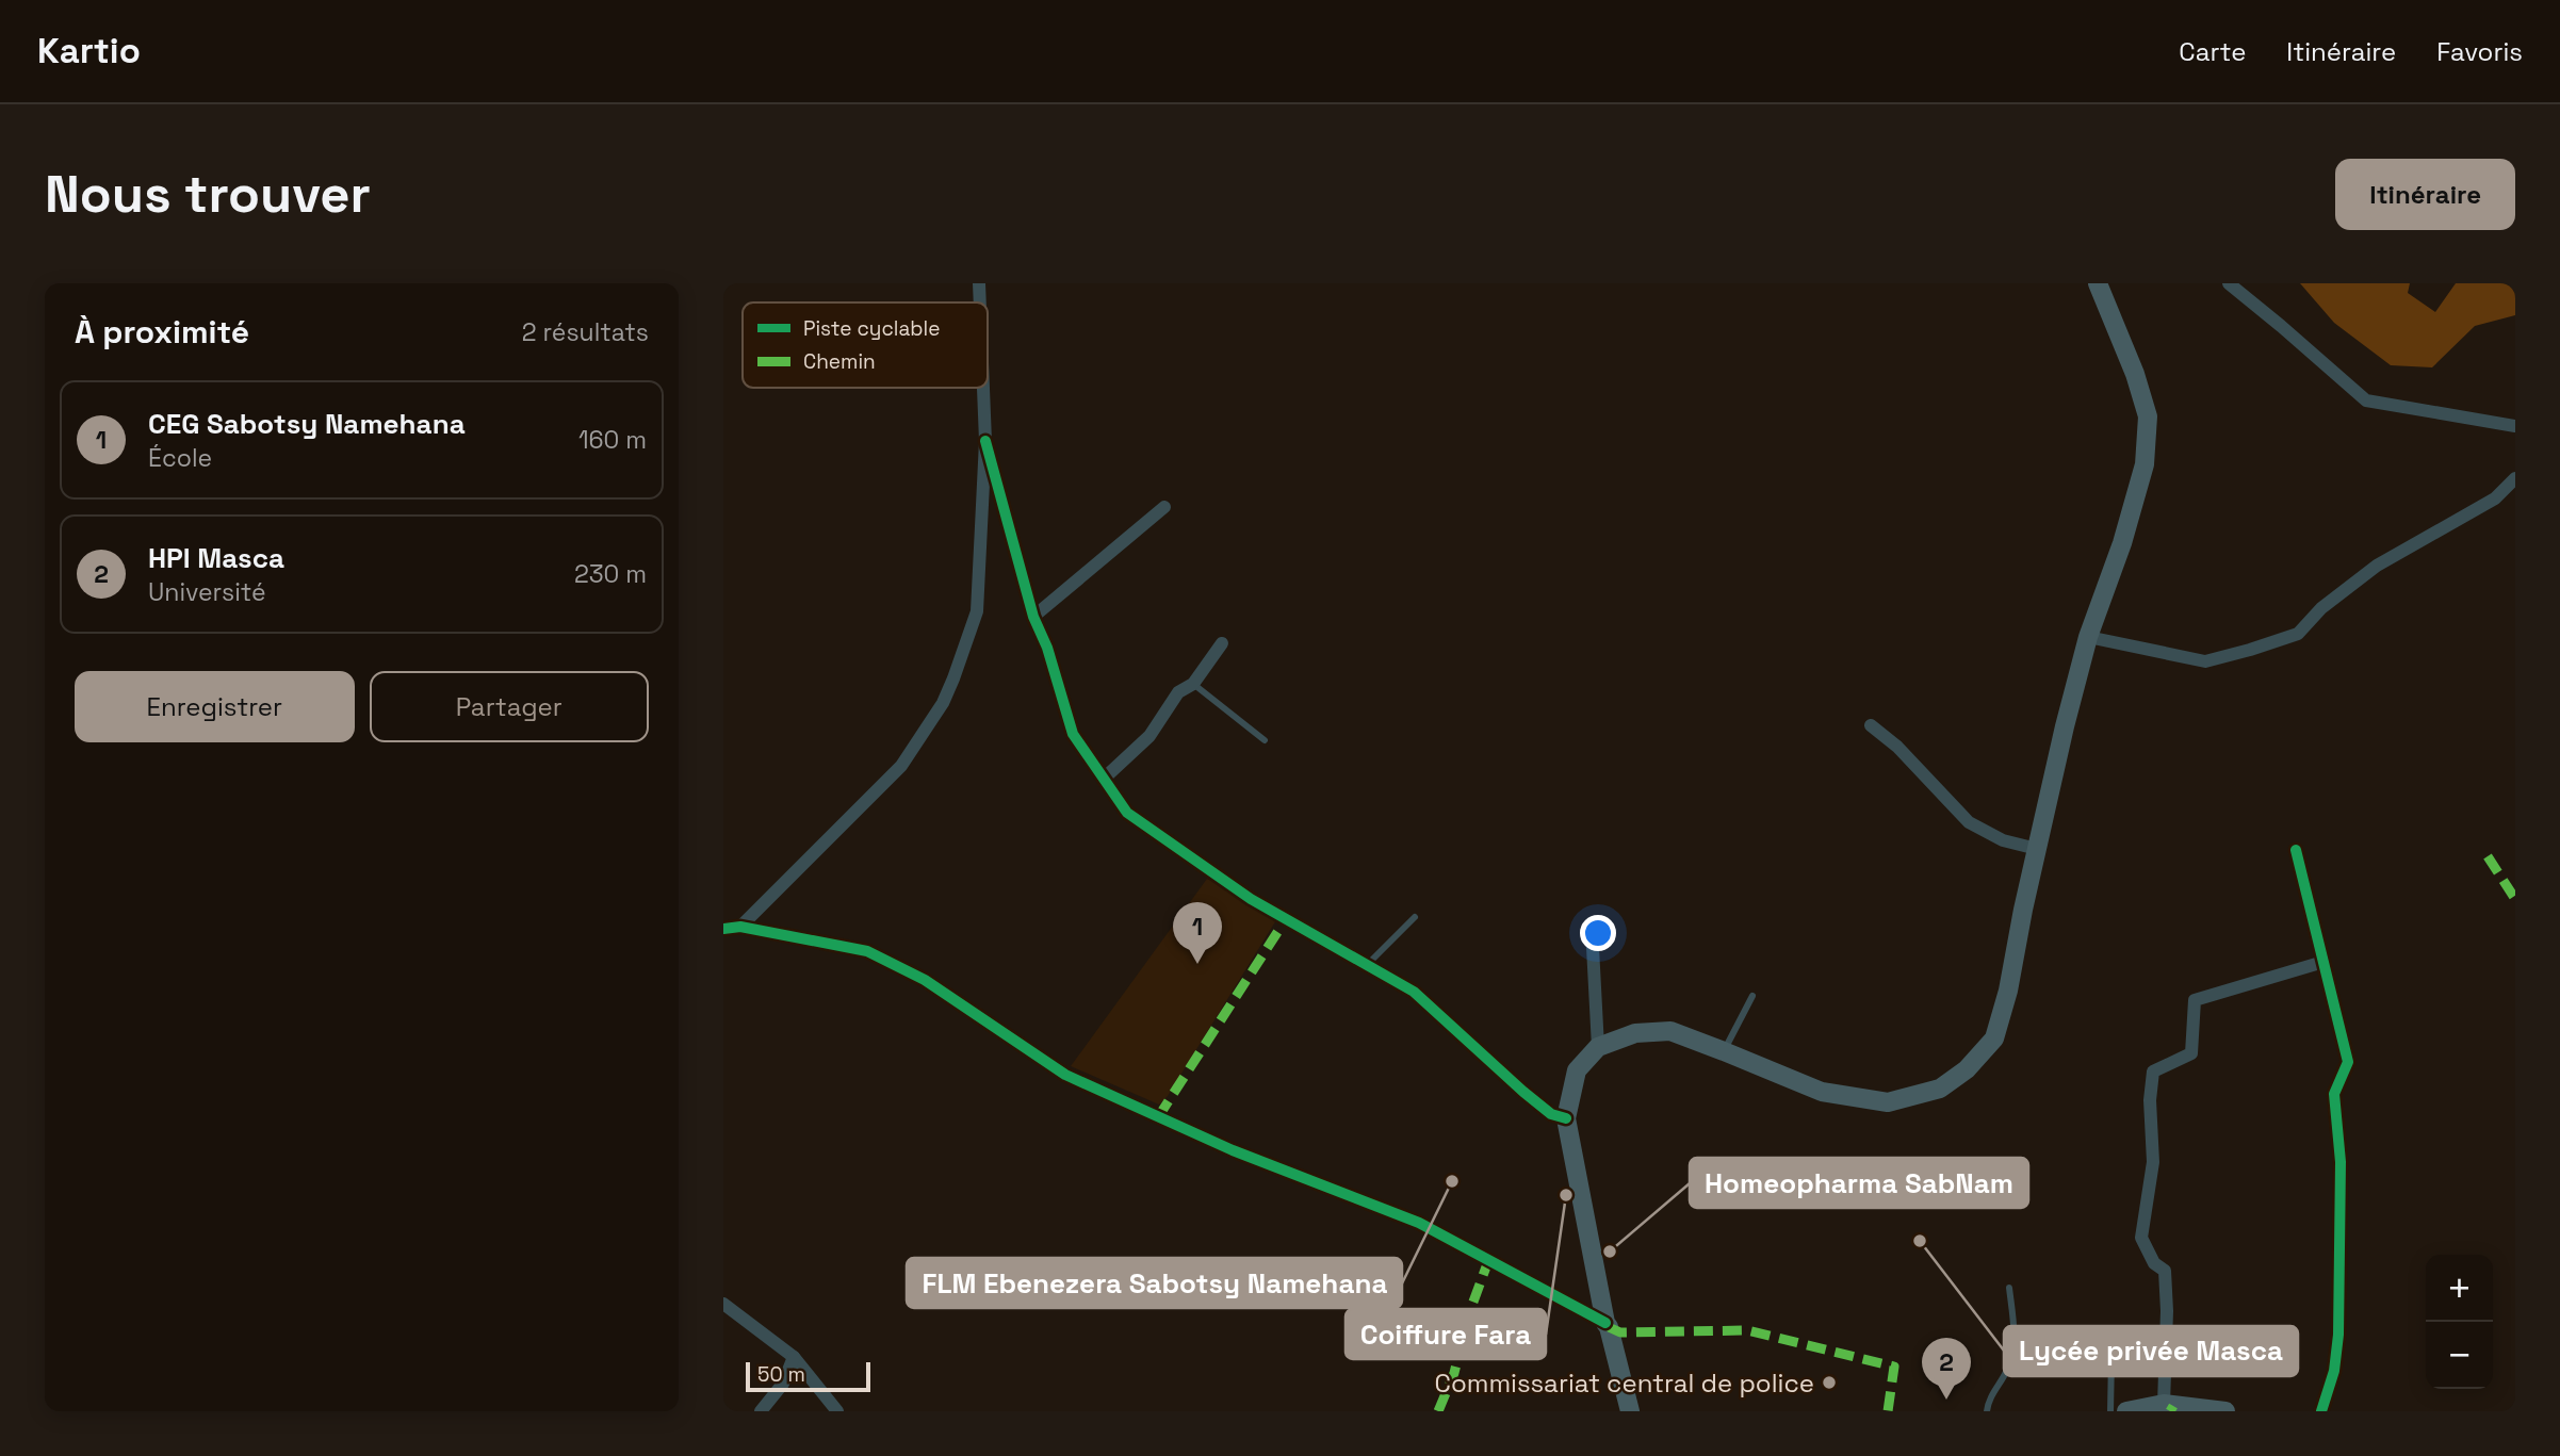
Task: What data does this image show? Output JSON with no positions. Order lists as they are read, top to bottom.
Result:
{
  "places": [
    "FLM Ebenezera Sabotsy Namehana",
    "Coiffure Fara",
    "Lycée privée Masca",
    "Homeopharma SabNam",
    "Commissariat central de police"
  ],
  "legend": ["Piste cyclable", "Chemin"],
  "scale_bar": "50 m",
  "page": {
    "header": "Kartio",
    "nav": ["Carte", "Itinéraire", "Favoris"],
    "buttons": [
      "Itinéraire",
      ["Enregistrer", "Partager"]
    ],
    "title": "Nous trouver",
    "heading": ["À proximité", "2 résultats"],
    "list": [
      {
        "mark": "1",
        "name": "CEG Sabotsy Namehana",
        "note": "École",
        "value": "160 m"
      },
      {
        "mark": "2",
        "name": "HPI Masca",
        "note": "Université",
        "value": "230 m"
      }
    ],
    "pins": ["1", "2"],
    "map_buttons": ["+", "−"],
    "scale": "50 m"
  }
}
